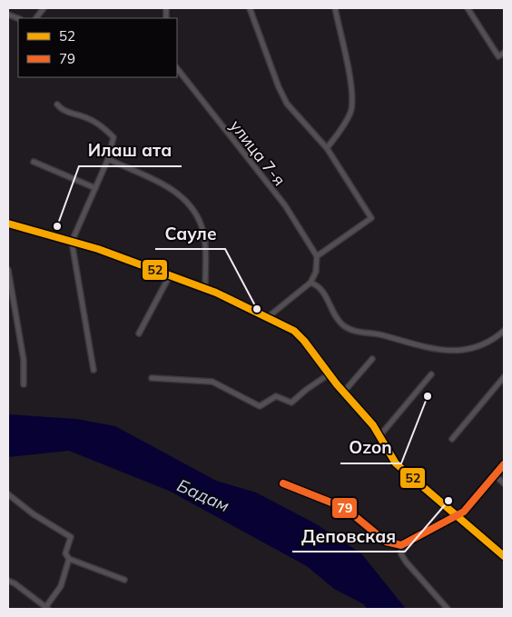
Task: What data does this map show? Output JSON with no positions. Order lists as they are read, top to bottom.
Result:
{
  "streets": {
    "street": ["улица 7-я"]
  },
  "water": ["Бадам"],
  "places": [
    "Илаш ата",
    "Сауле",
    "Ozon",
    "Деповская"
  ],
  "lines": ["transit line 52", "transit line 79"],
  "legend": ["52", "79"]
}
